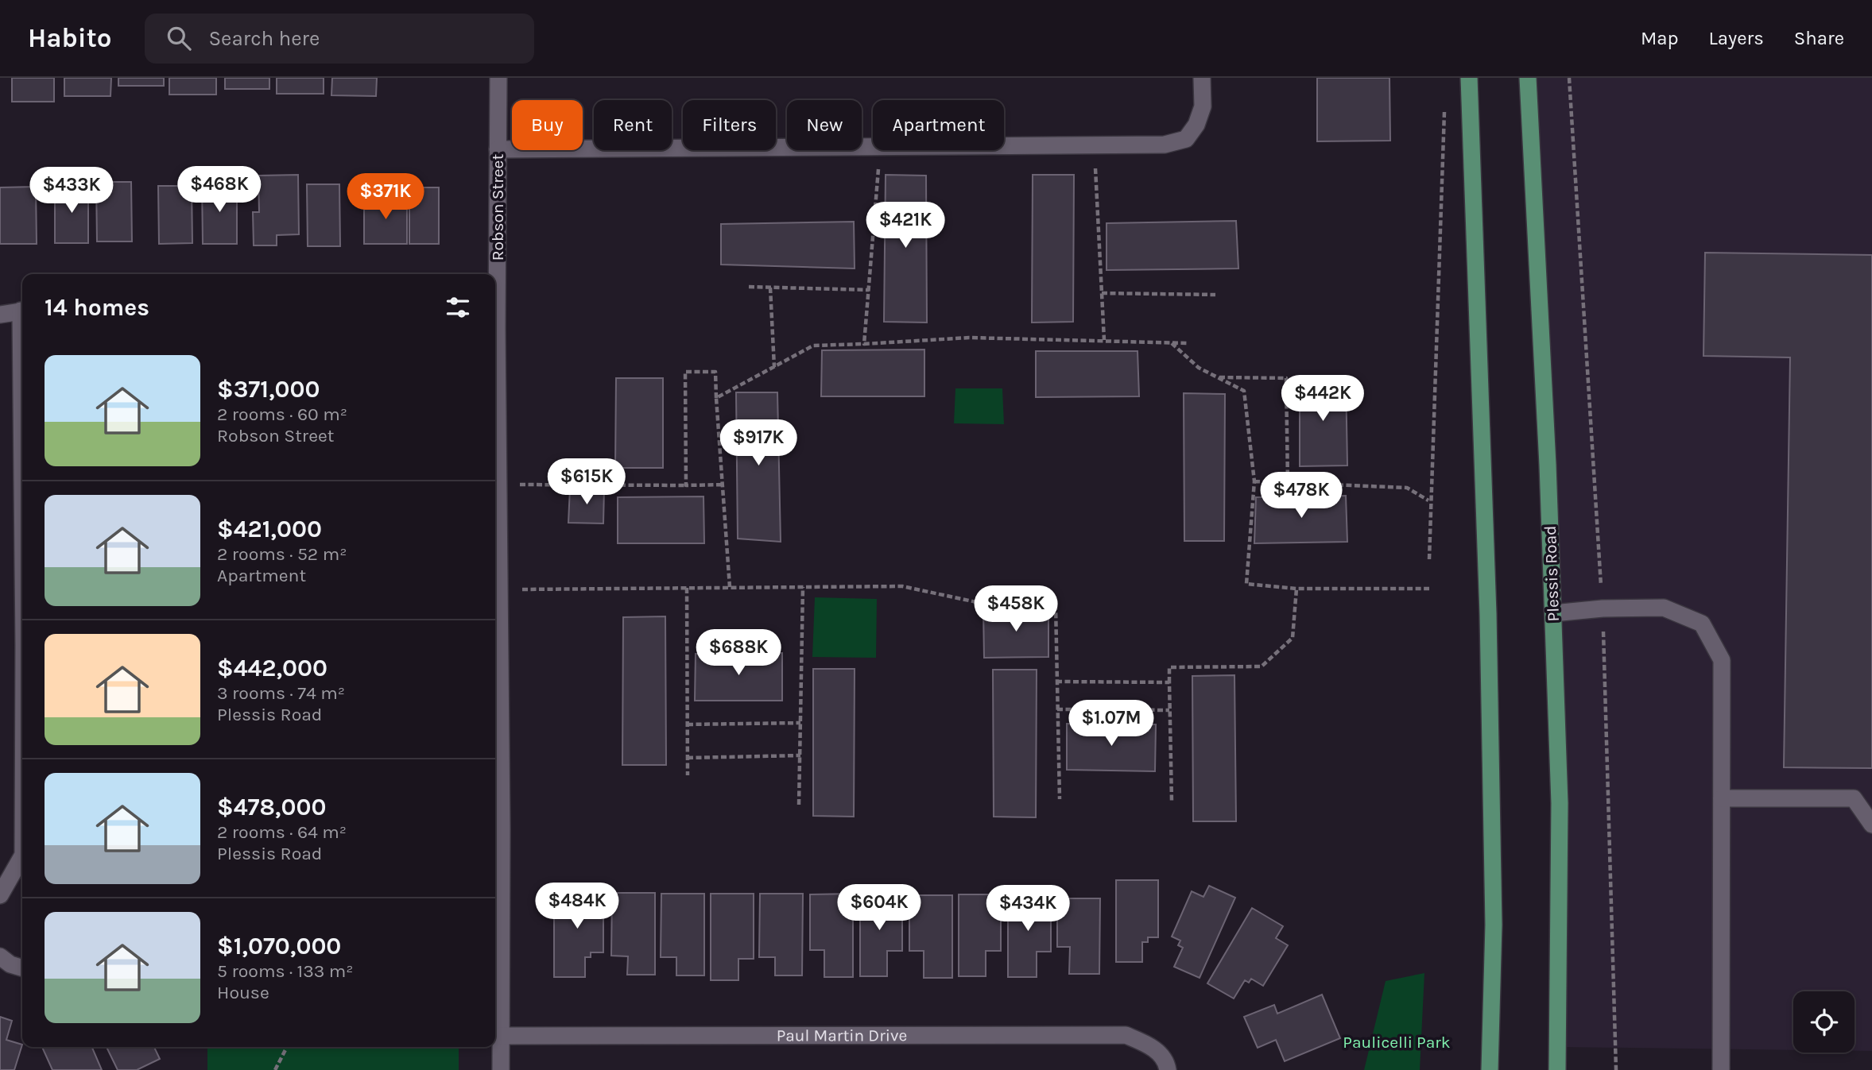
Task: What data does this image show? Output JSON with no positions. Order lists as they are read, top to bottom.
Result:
{
  "streets": {
    "main road": ["Plessis Road"],
    "street": ["Robson Street", "Paul Martin Drive"]
  },
  "crossings": [
    ["Robson Street", "Paul Martin Drive"]
  ],
  "parks": ["Paulicelli Park"],
  "page": {
    "header": "Habito",
    "search": "Search here",
    "nav": ["Map", "Layers", "Share"],
    "chip": [
      "Buy",
      "Rent",
      "Filters",
      "New",
      "Apartment"
    ],
    "price": [
      "$468K",
      "$433K",
      "$371K",
      "$421K",
      "$442K",
      "$917K",
      "$615K",
      "$478K",
      "$458K",
      "$688K",
      "$1.07M",
      "$484K",
      "$604K",
      "$434K"
    ],
    "heading": "14 homes",
    "list": [
      {
        "name": "$371,000",
        "note": "2 rooms · 60 m² · Robson Street"
      },
      {
        "name": "$421,000",
        "note": "2 rooms · 52 m² · Apartment"
      },
      {
        "name": "$442,000",
        "note": "3 rooms · 74 m² · Plessis Road"
      },
      {
        "name": "$478,000",
        "note": "2 rooms · 64 m² · Plessis Road"
      },
      {
        "name": "$1,070,000",
        "note": "5 rooms · 133 m² · House"
      }
    ]
  }
}
